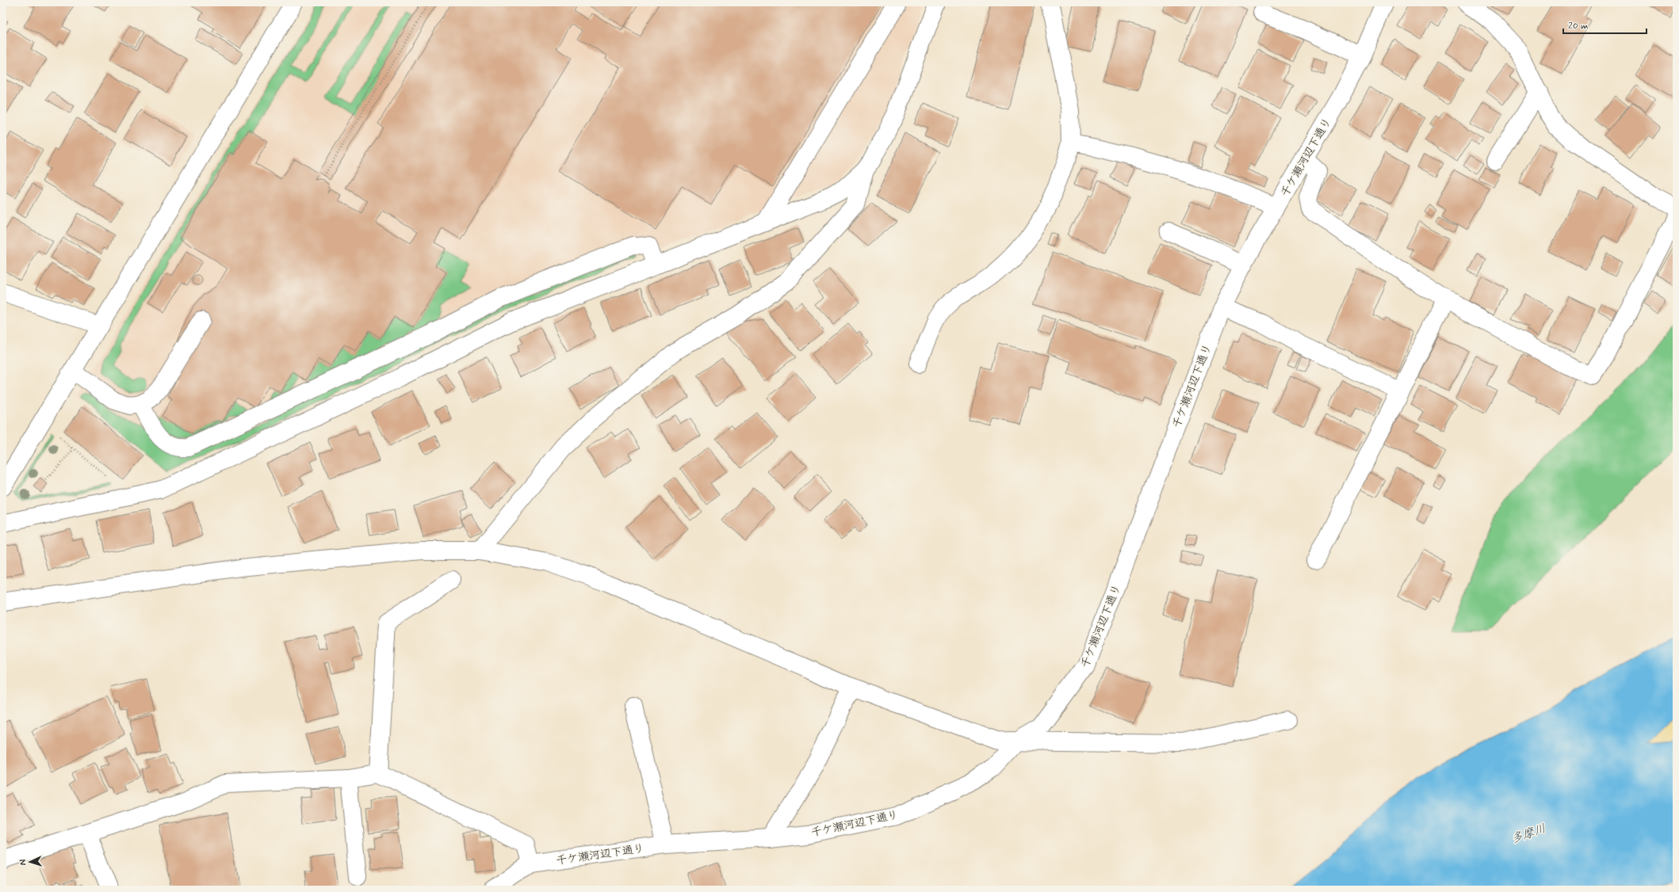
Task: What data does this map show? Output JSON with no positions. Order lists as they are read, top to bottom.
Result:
{
  "streets": {
    "street": ["千ケ瀬河辺下通り"]
  },
  "water": ["多摩川"],
  "scale_bar": "20 m",
  "north": "left"
}
